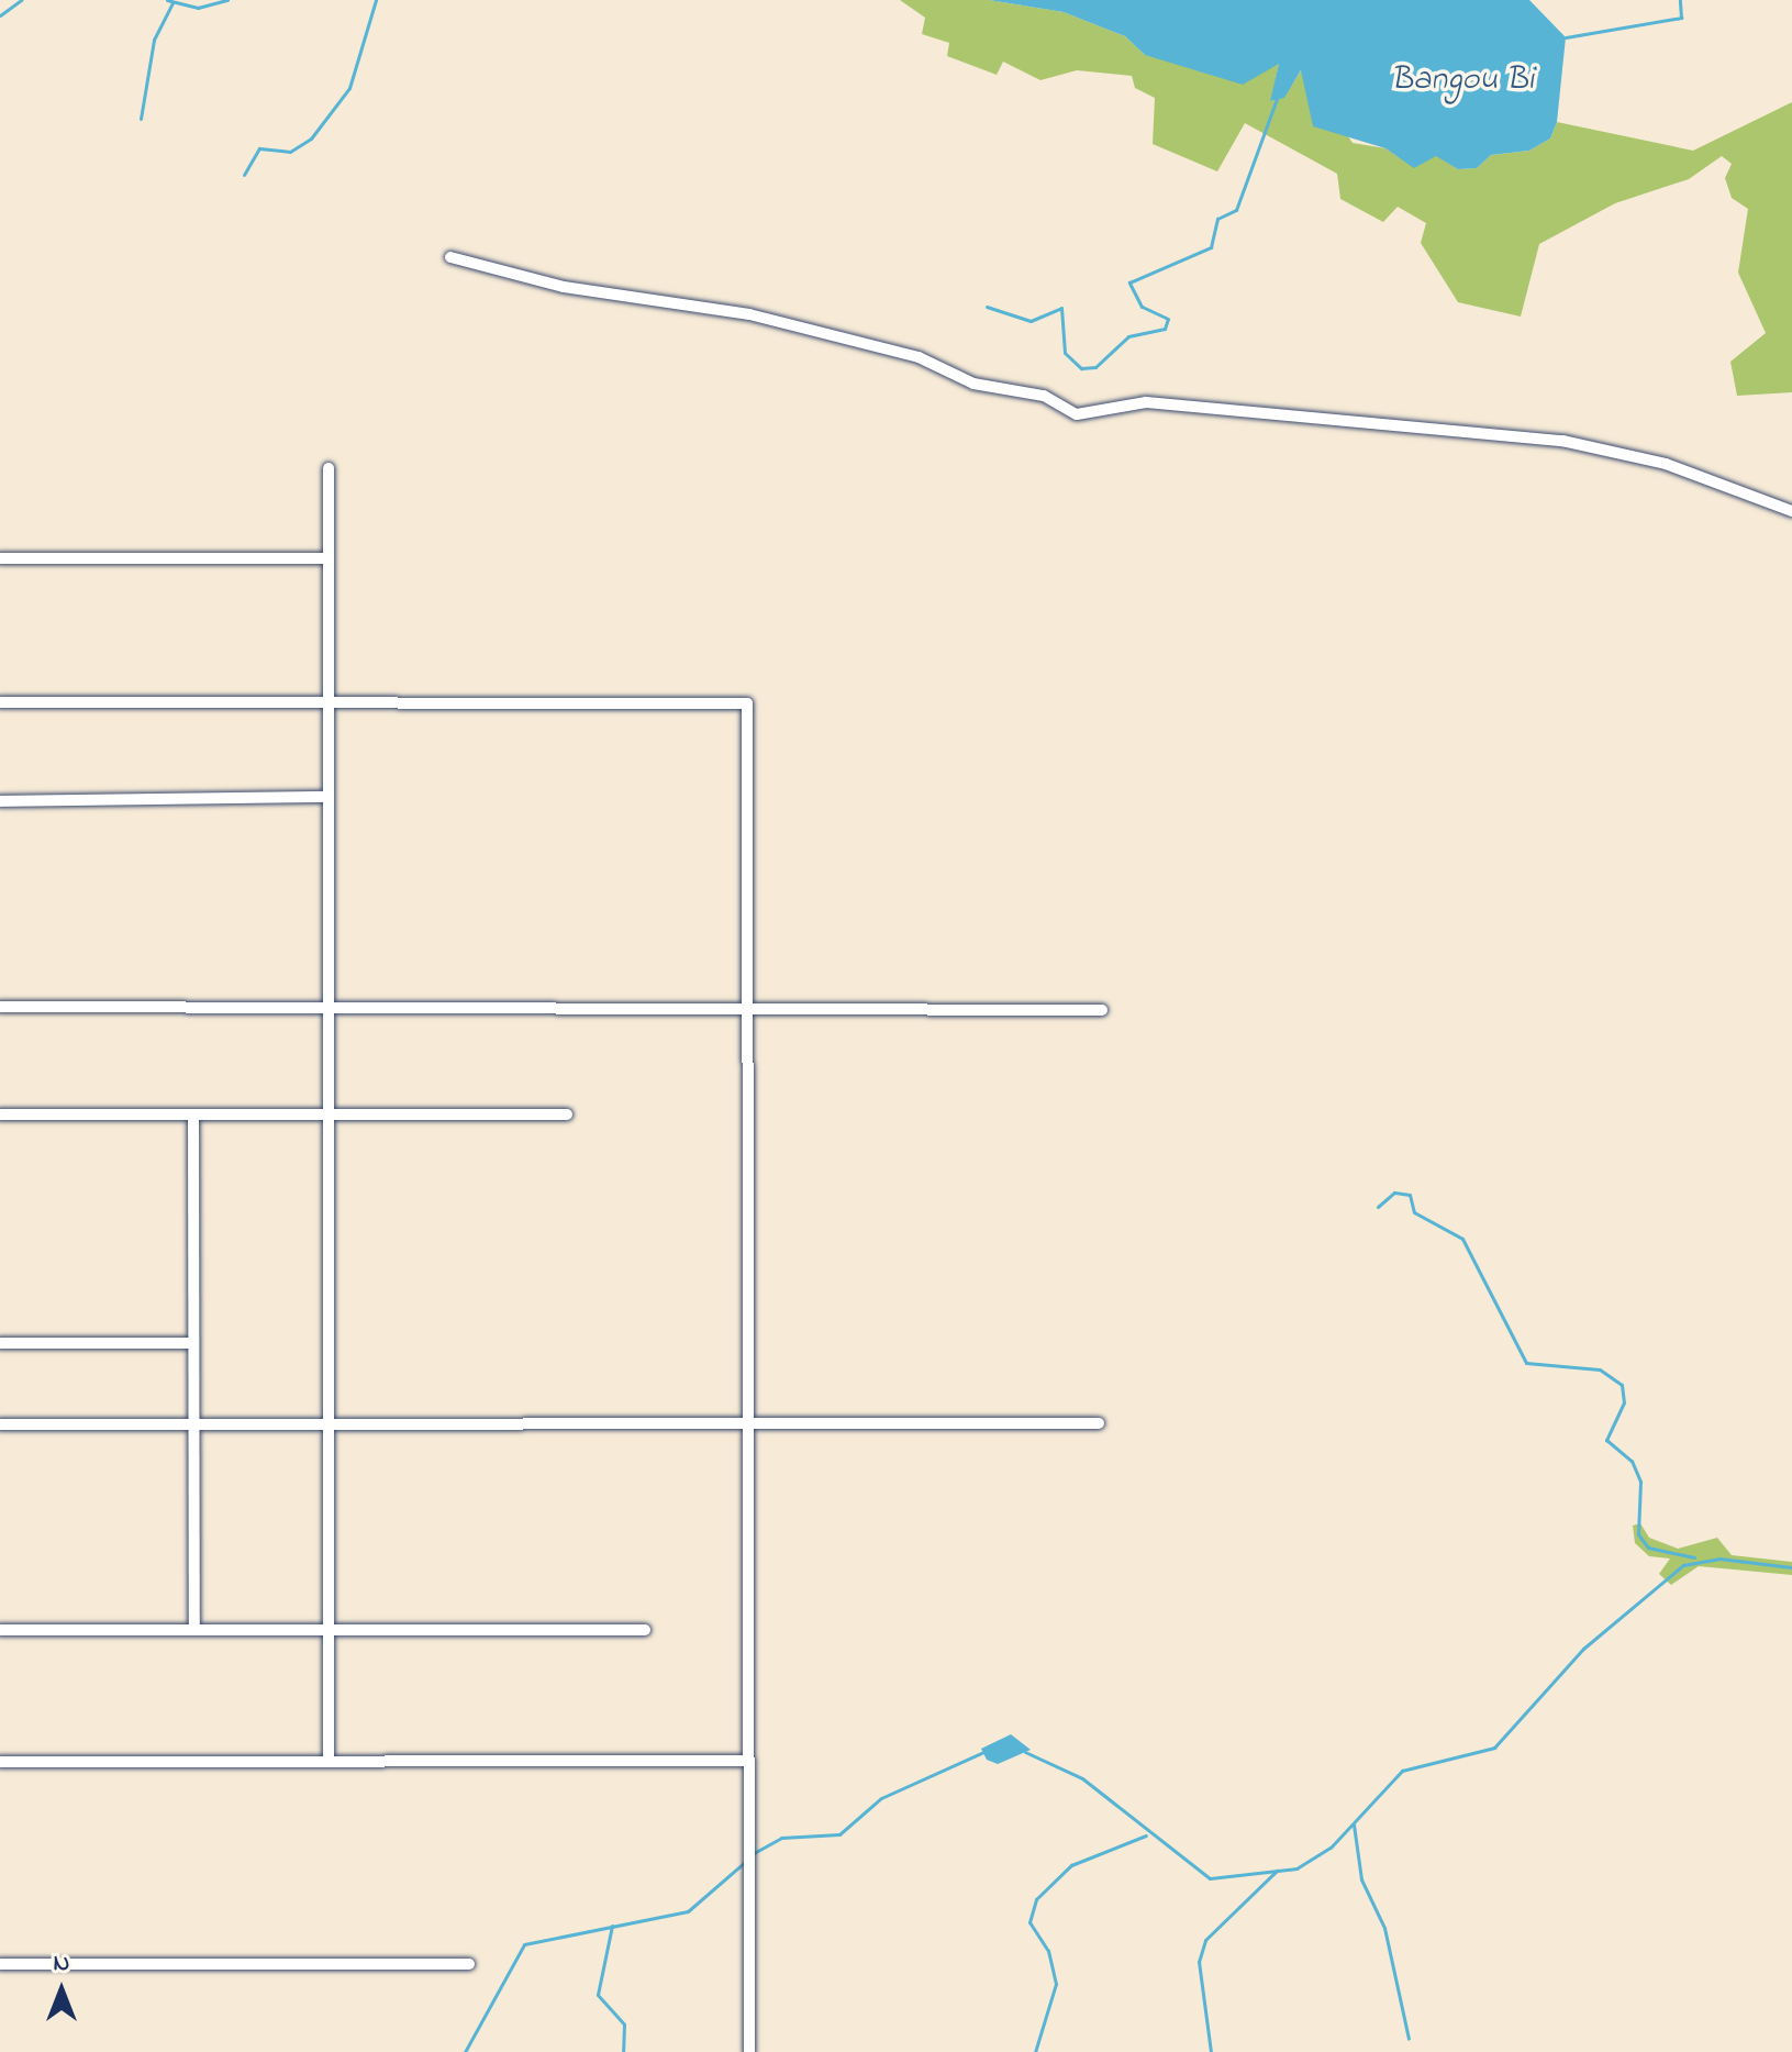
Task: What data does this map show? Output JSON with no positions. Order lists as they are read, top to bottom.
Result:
{
  "water": ["Bangou Bi"],
  "north": "top"
}
